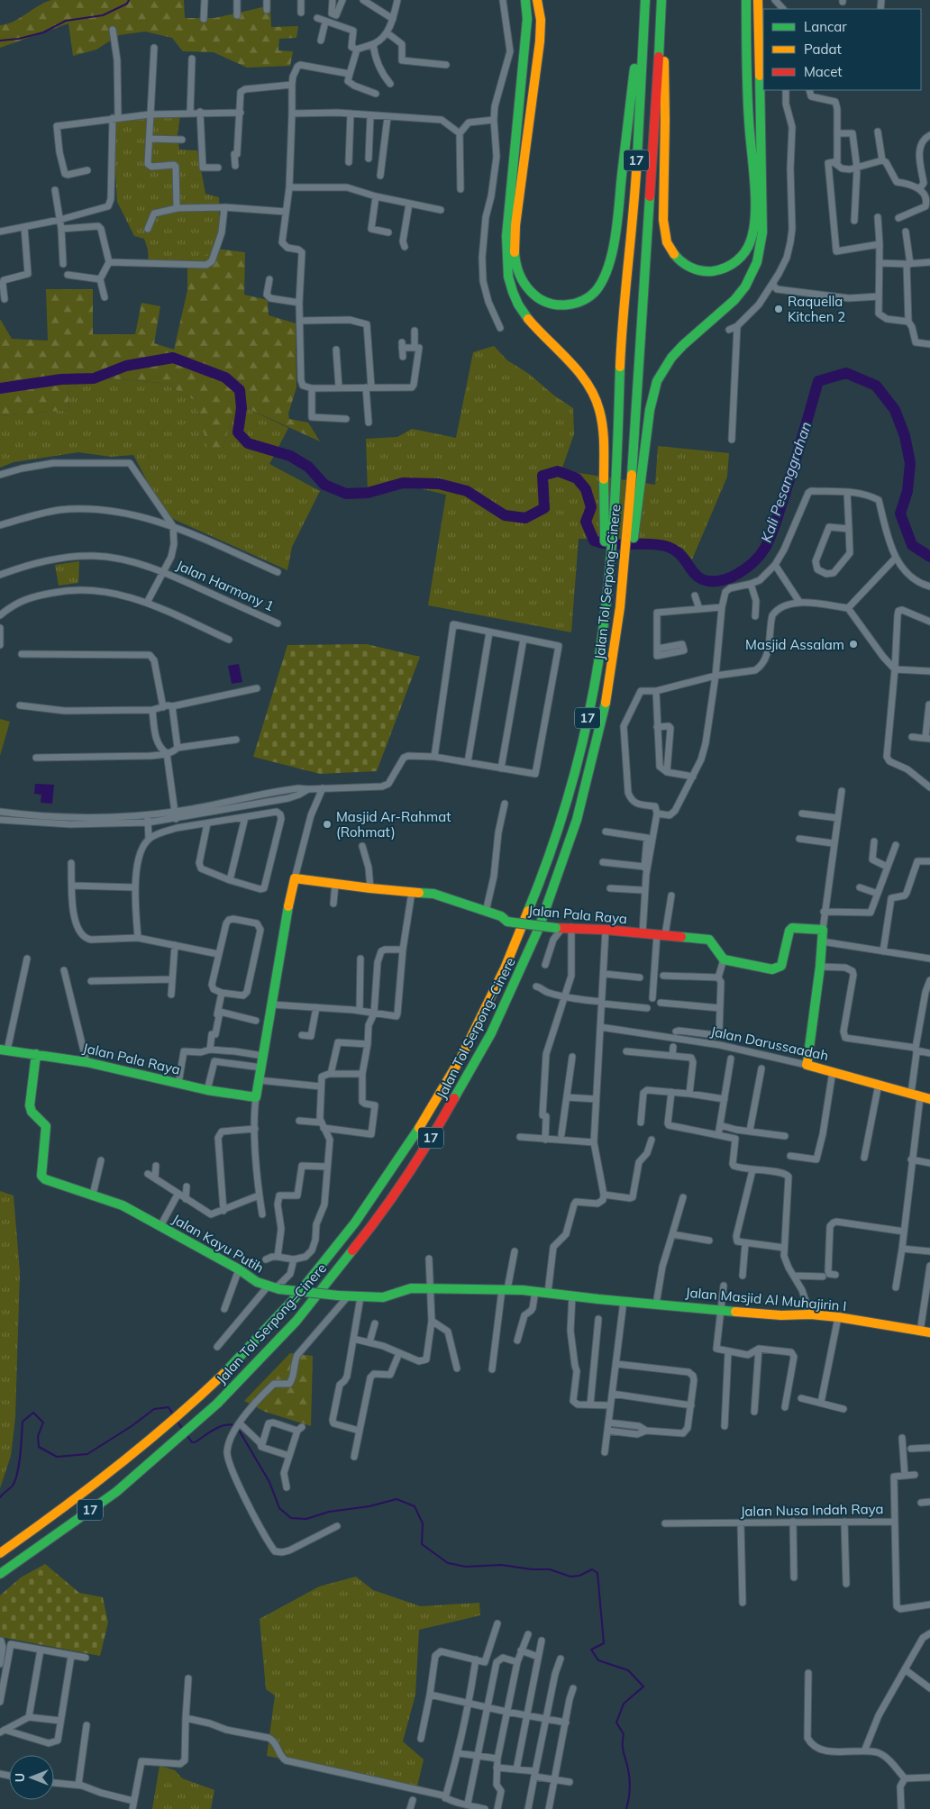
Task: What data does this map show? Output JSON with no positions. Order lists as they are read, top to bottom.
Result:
{
  "streets": {
    "main road": [
      "17",
      "Jalan Tol Serpong–Cinere",
      "Jalan Pala Raya",
      "Jalan Darussaadah",
      "Jalan Kayu Putih",
      "Jalan Masjid Al Muhajirin I"
    ],
    "street": ["Jalan Harmony 1", "Jalan Nusa Indah Raya"]
  },
  "crossings": [
    ["17", "Jalan Tol Serpong–Cinere"],
    ["Jalan Pala Raya", "Jalan Kayu Putih"],
    ["Jalan Kayu Putih", "Jalan Masjid Al Muhajirin I"]
  ],
  "water": ["Kali Pesanggrahan"],
  "places": ["Raquella Kitchen 2", "Masjid Assalam", "Masjid Ar-Rahmat (Rohmat)"],
  "legend": ["Lancar", "Padat", "Macet"],
  "north": "left"
}
